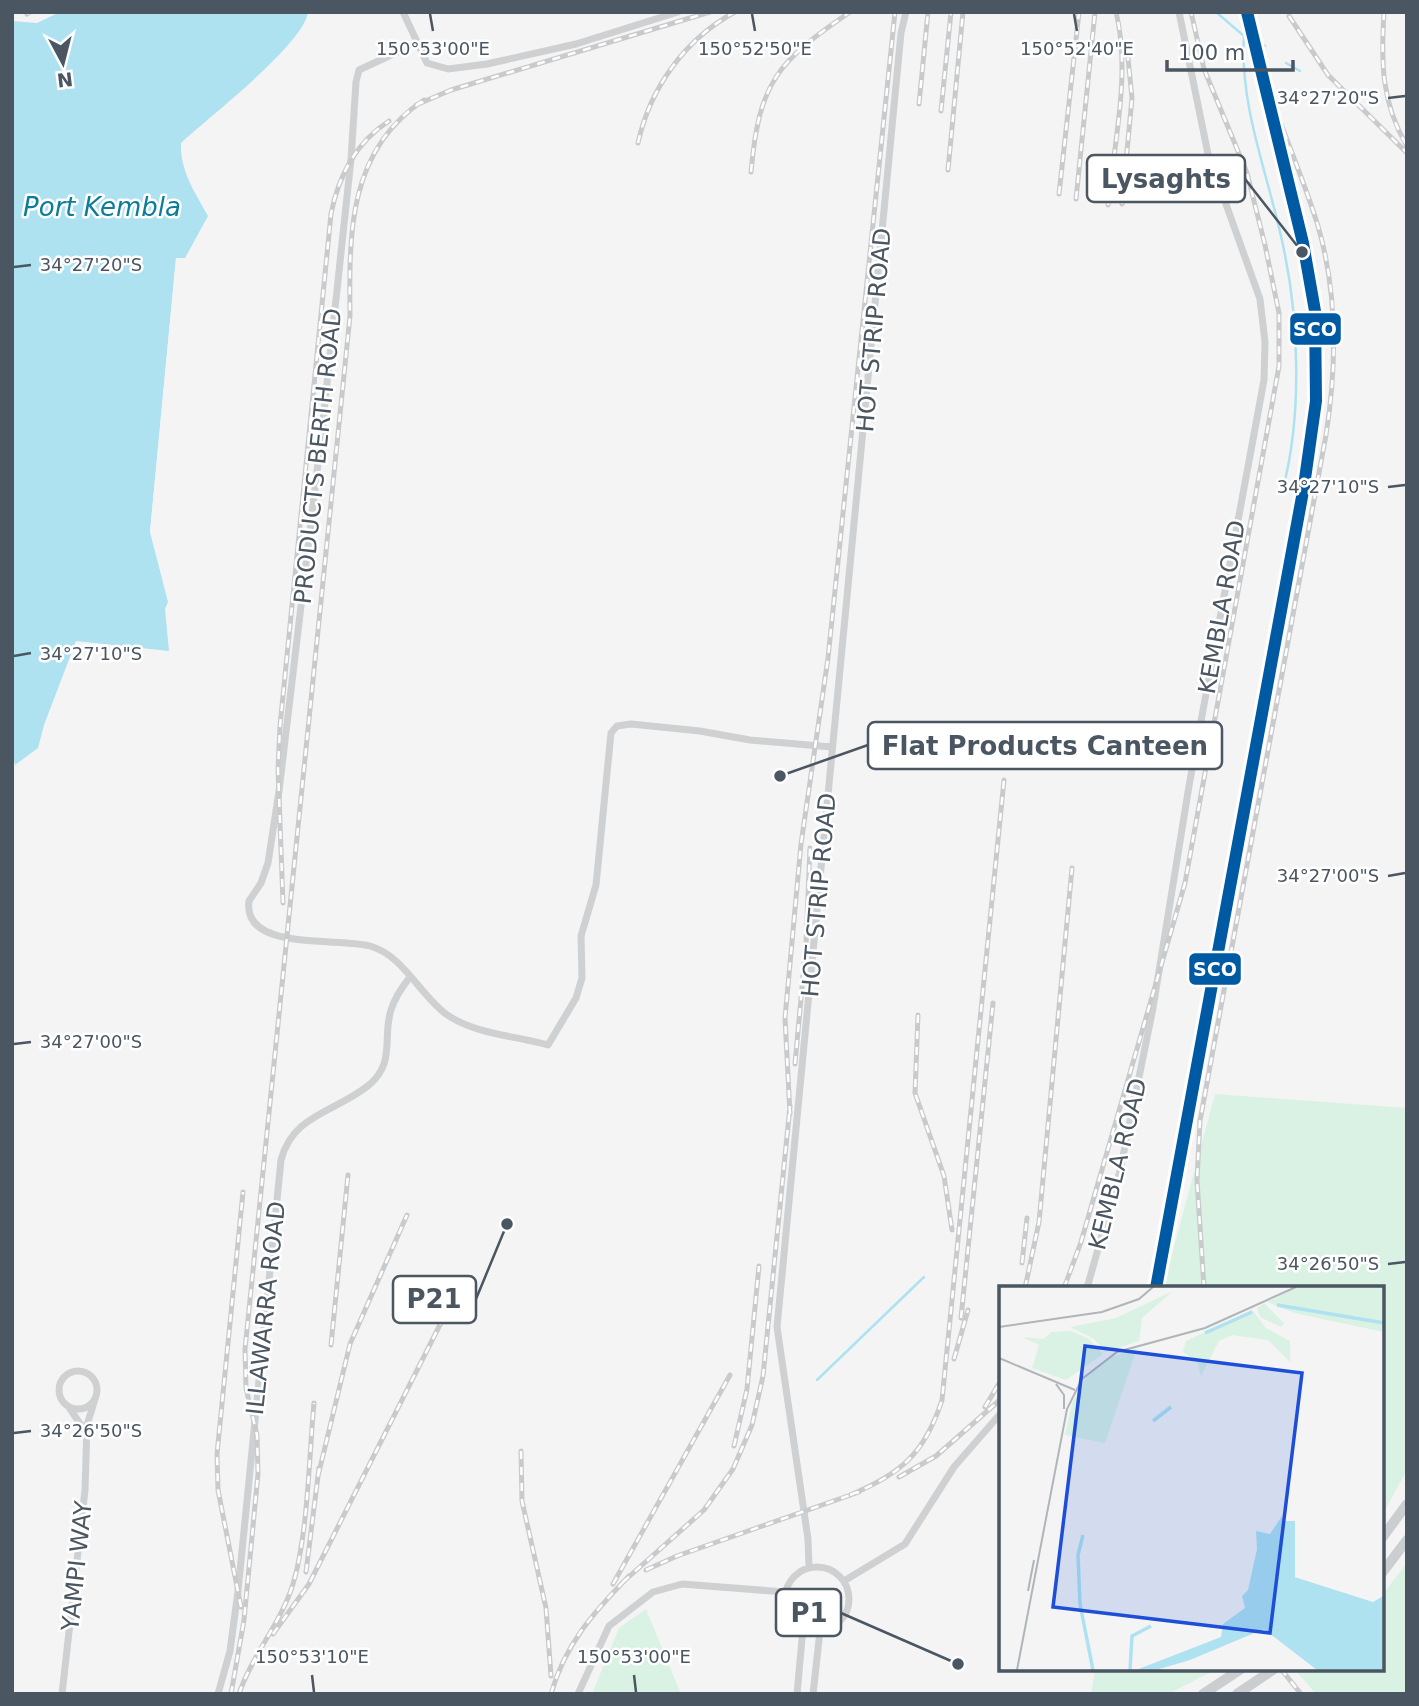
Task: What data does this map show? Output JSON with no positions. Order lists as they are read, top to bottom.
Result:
{
  "streets": {
    "street": [
      "HOT STRIP ROAD",
      "PRODUCTS BERTH ROAD",
      "KEMBLA ROAD",
      "ILLAWARRA ROAD",
      "YAMPI WAY"
    ]
  },
  "crossings": [
    ["PRODUCTS BERTH ROAD", "ILLAWARRA ROAD"]
  ],
  "water": ["Port Kembla"],
  "places": [
    "Lysaghts",
    "Flat Products Canteen",
    "P21",
    "P1"
  ],
  "lines": ["transit line SCO"],
  "scale_bar": "100 m",
  "north": "bottom",
  "coordinates": [
    "150°53'00\"E",
    "150°52'50\"E",
    "150°52'40\"E",
    "34°27'20\"S",
    "34°27'10\"S",
    "34°27'00\"S",
    "34°26'50\"S",
    "150°53'10\"E"
  ]
}
